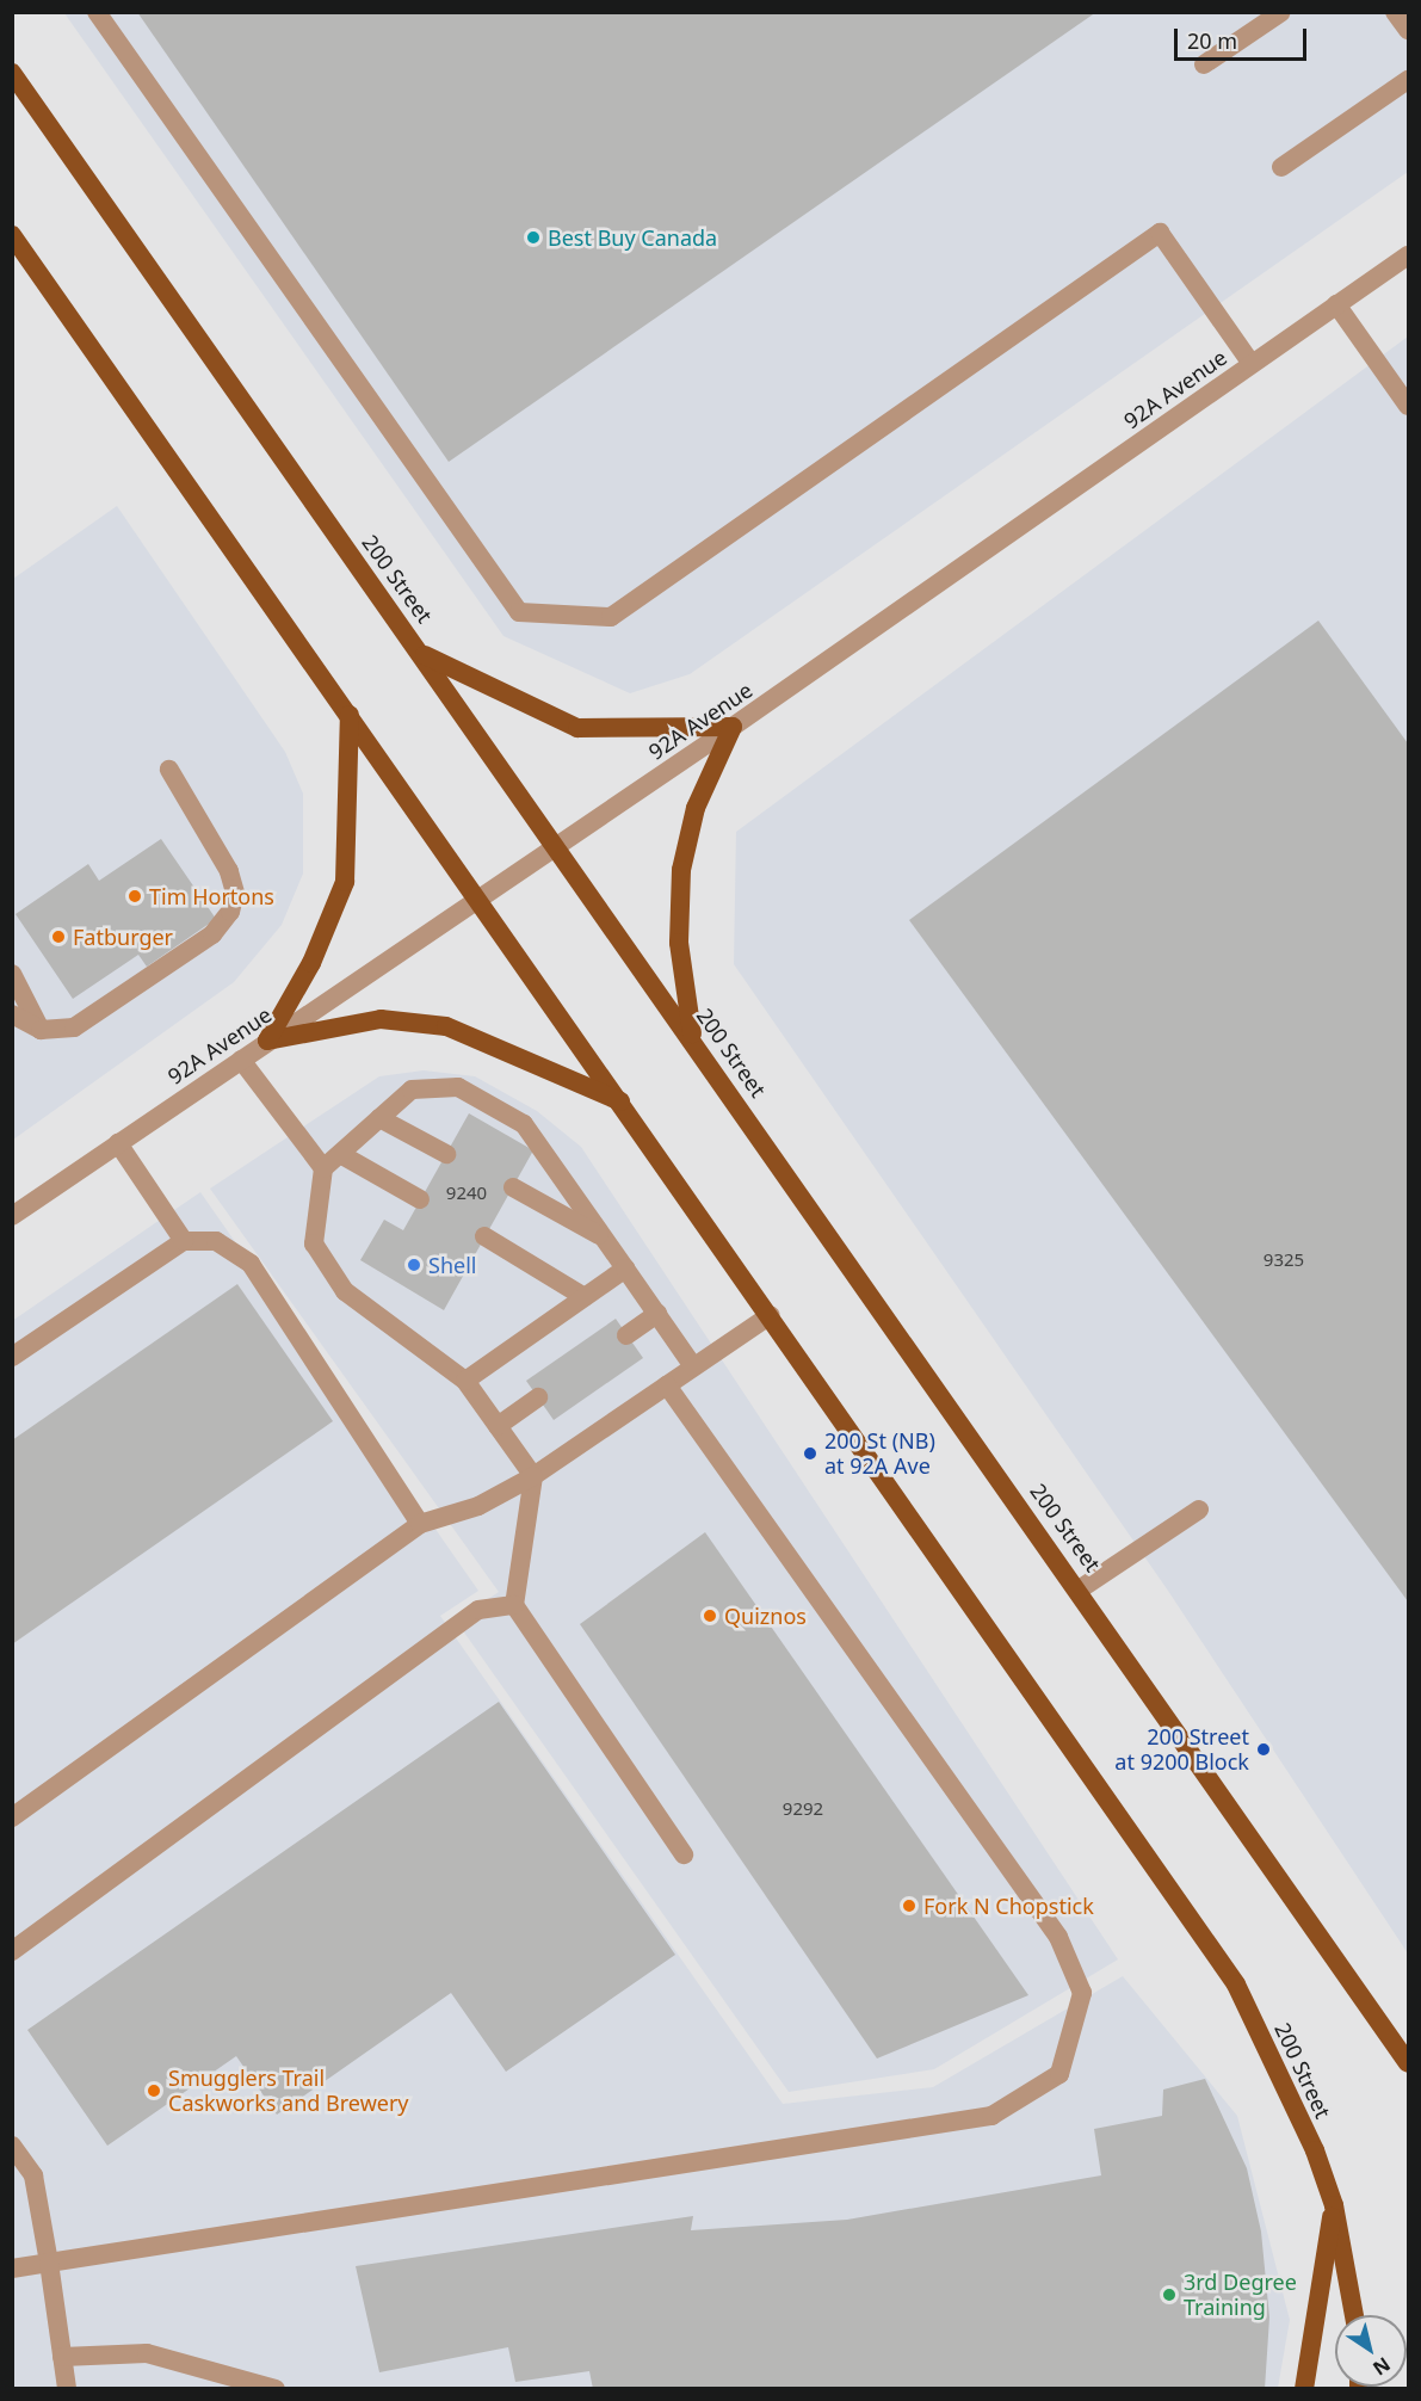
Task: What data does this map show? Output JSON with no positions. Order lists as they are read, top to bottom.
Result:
{
  "streets": {
    "main road": ["200 Street"],
    "street": ["92A Avenue"]
  },
  "crossings": [
    ["92A Avenue", "200 Street"]
  ],
  "places": [
    "Best Buy Canada",
    "Tim Hortons",
    "Fatburger",
    "Shell",
    "200 St (NB) at 92A Ave",
    "Quiznos",
    "200 Street at 9200 Block",
    "Fork N Chopstick",
    "Smugglers Trail Caskworks and Brewery",
    "3rd Degree Training"
  ],
  "house_numbers": ["9240", "9325", "9292"],
  "scale_bar": "20 m",
  "north": "bottom right"
}
